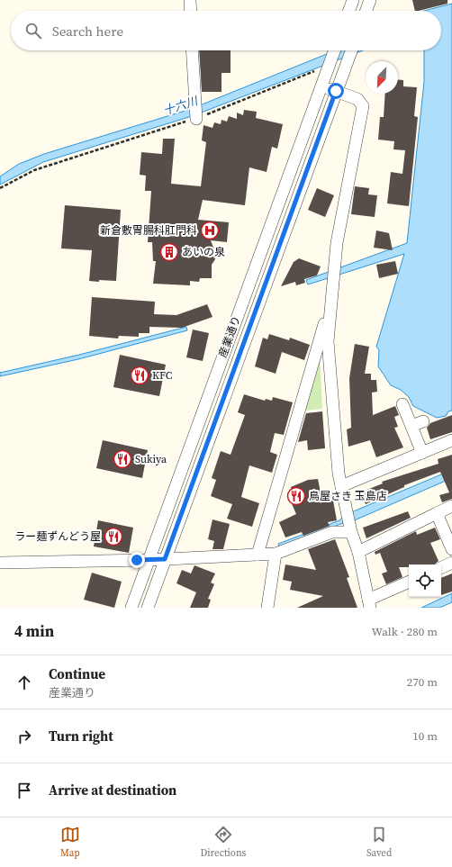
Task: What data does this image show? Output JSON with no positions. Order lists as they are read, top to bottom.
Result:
{
  "streets": {
    "street": ["産業通り"]
  },
  "water": ["十六川"],
  "places": {
    "hospital": ["新倉敷胃腸科肛門科"],
    "building": ["あいの泉"],
    "restaurant": [
      "KFC",
      "Sukiya",
      "鳥屋さき 玉島店",
      "ラー麺ずんどう屋"
    ]
  },
  "north": "bottom left",
  "page": {
    "search": "Search here",
    "heading": ["4 min", "Walk · 280 m"],
    "list": [
      ["Continue", "産業通り", "270 m"],
      ["Turn right", "10 m"],
      "Arrive at destination"
    ],
    "nav": ["Map", "Directions", "Saved"]
  }
}
